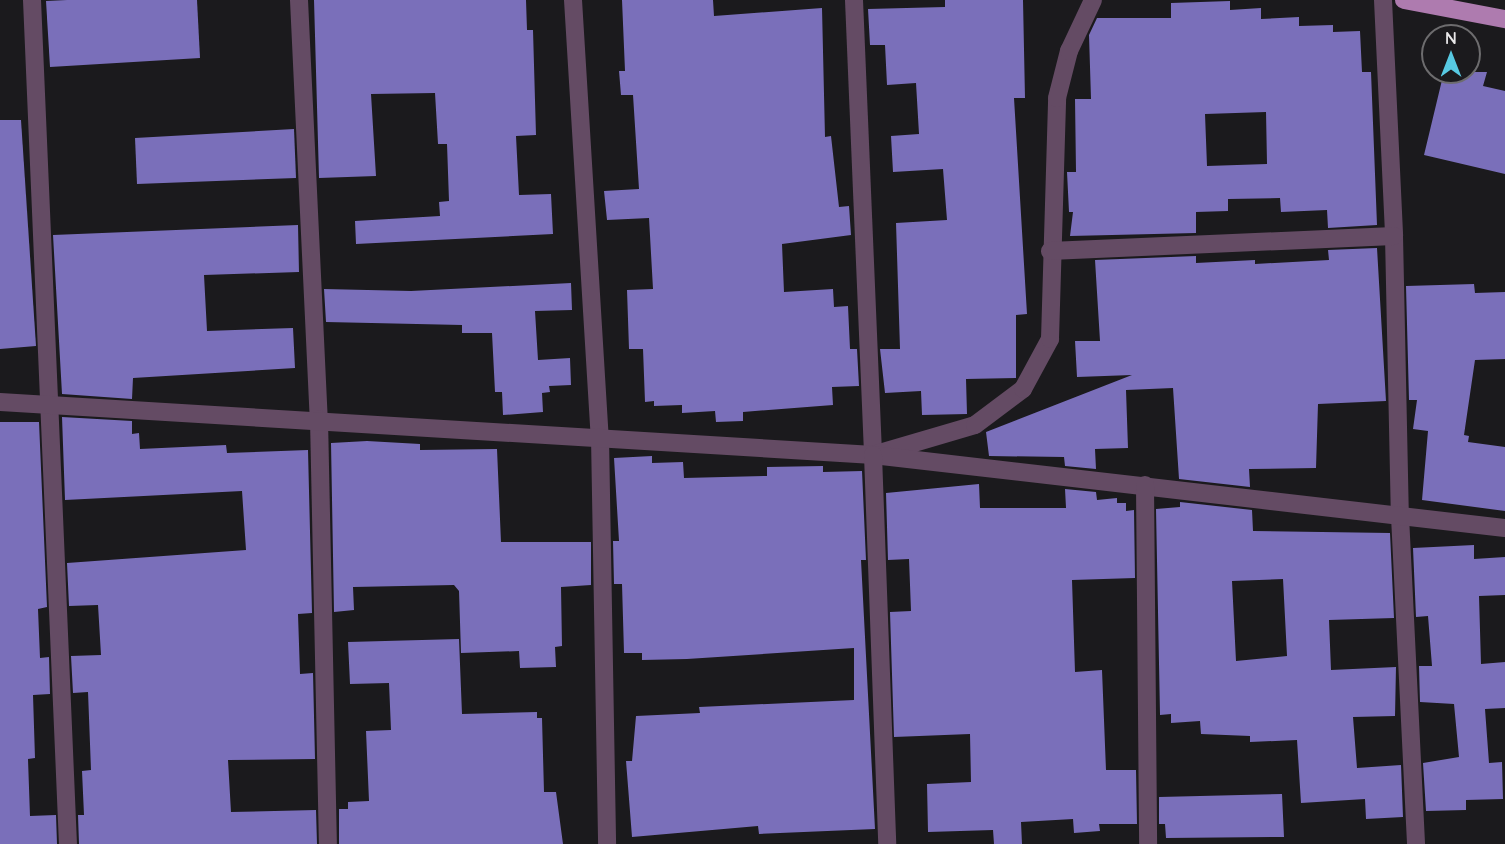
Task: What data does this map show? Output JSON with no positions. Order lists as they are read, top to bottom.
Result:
{
  "north": "top"
}
